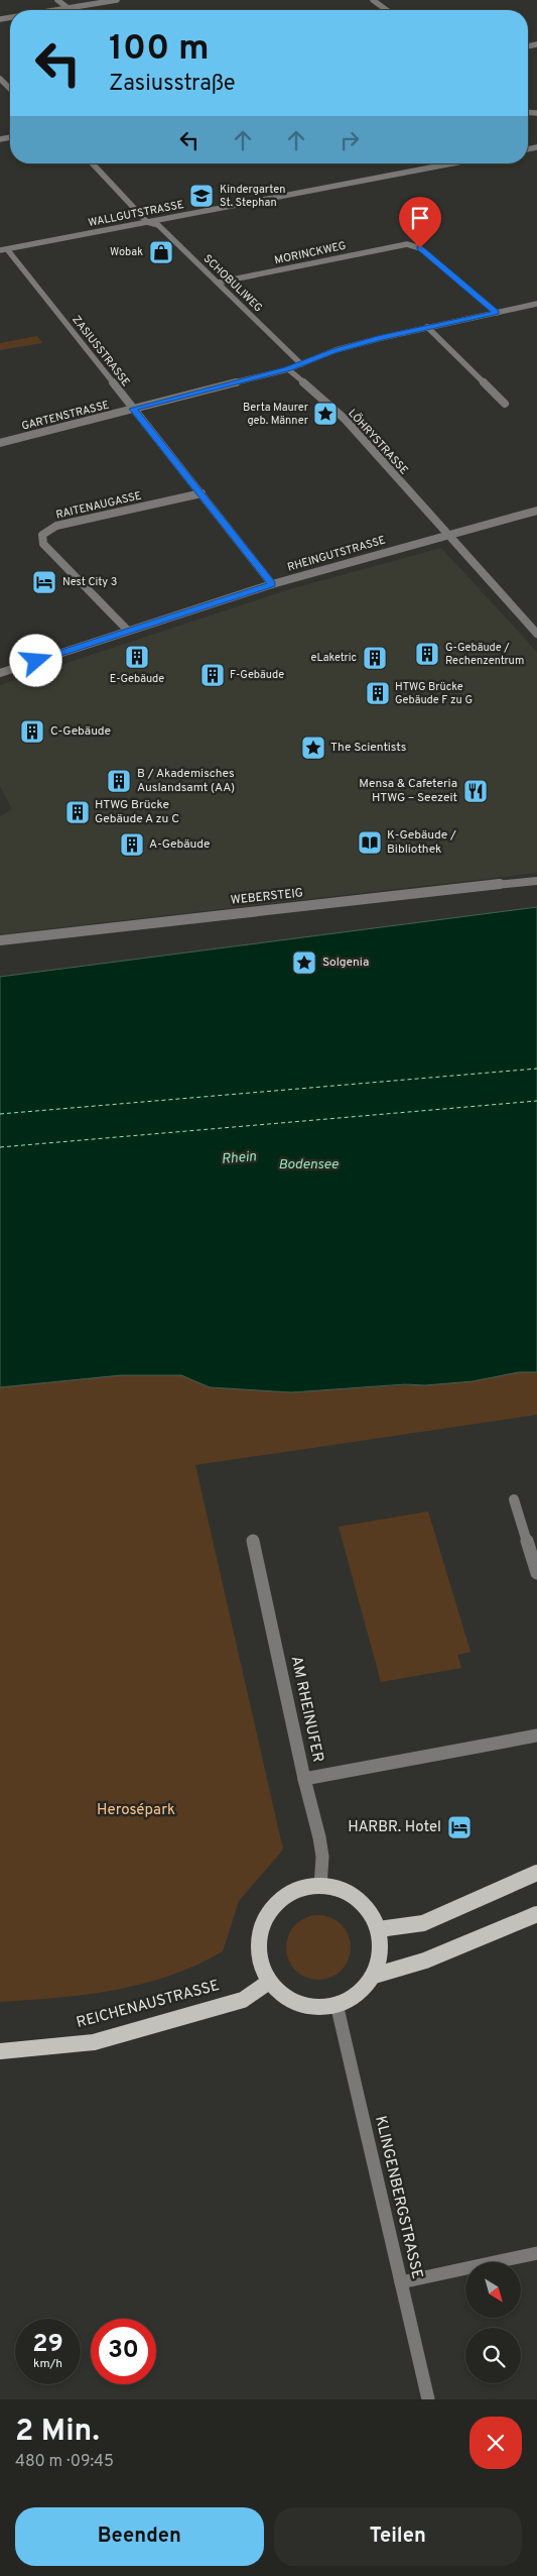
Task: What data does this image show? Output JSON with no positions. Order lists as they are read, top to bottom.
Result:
{
  "streets": {
    "main road": ["REICHENAUSTRASSE"],
    "street": [
      "WALLGUTSTRASSE",
      "MORINCKWEG",
      "SCHOBULIWEG",
      "ZASIUSSTRASSE",
      "GARTENSTRASSE",
      "LÖHRYSTRASSE",
      "RAITENAUGASSE",
      "RHEINGUTSTRASSE",
      "WEBERSTEIG",
      "AM RHEINUFER",
      "KLINGENBERGSTRASSE"
    ]
  },
  "crossings": [
    ["WALLGUTSTRASSE", "SCHOBULIWEG"],
    ["WALLGUTSTRASSE", "ZASIUSSTRASSE"],
    ["MORINCKWEG", "SCHOBULIWEG"],
    ["MORINCKWEG", "GARTENSTRASSE"],
    ["SCHOBULIWEG", "GARTENSTRASSE"],
    ["ZASIUSSTRASSE", "GARTENSTRASSE"],
    ["ZASIUSSTRASSE", "RAITENAUGASSE"],
    ["ZASIUSSTRASSE", "RHEINGUTSTRASSE"],
    ["GARTENSTRASSE", "LÖHRYSTRASSE"],
    ["LÖHRYSTRASSE", "RHEINGUTSTRASSE"],
    ["RAITENAUGASSE", "RHEINGUTSTRASSE"],
    ["AM RHEINUFER", "REICHENAUSTRASSE"],
    ["AM RHEINUFER", "KLINGENBERGSTRASSE"],
    ["REICHENAUSTRASSE", "KLINGENBERGSTRASSE"]
  ],
  "water": ["Rhein", "Bodensee"],
  "parks": ["Herosépark"],
  "places": {
    "school or university": ["Kindergarten St. Stephan"],
    "shop": ["Wobak"],
    "place": ["Berta Maurer geb. Männer", "The Scientists", "Solgenia"],
    "hotel": ["Nest City 3", "HARBR. Hotel"],
    "building": [
      "G-Gebäude / Rechenzentrum",
      "E-Gebäude",
      "eLaketric",
      "F-Gebäude",
      "HTWG Brücke Gebäude F zu G",
      "C-Gebäude",
      "B / Akademisches Auslandsamt (AA)",
      "HTWG Brücke Gebäude A zu C",
      "A-Gebäude"
    ],
    "restaurant": ["Mensa & Cafeteria HTWG – Seezeit"],
    "library": ["K-Gebäude / Bibliothek"]
  },
  "north": "bottom right",
  "page": {
    "turn": ["100 m", "Zasiusstraße"],
    "speed": "29 km/h",
    "limit": "30",
    "heading": ["2 Min.", "480 m · 09:45"],
    "buttons": ["Beenden", "Teilen"]
  }
}
